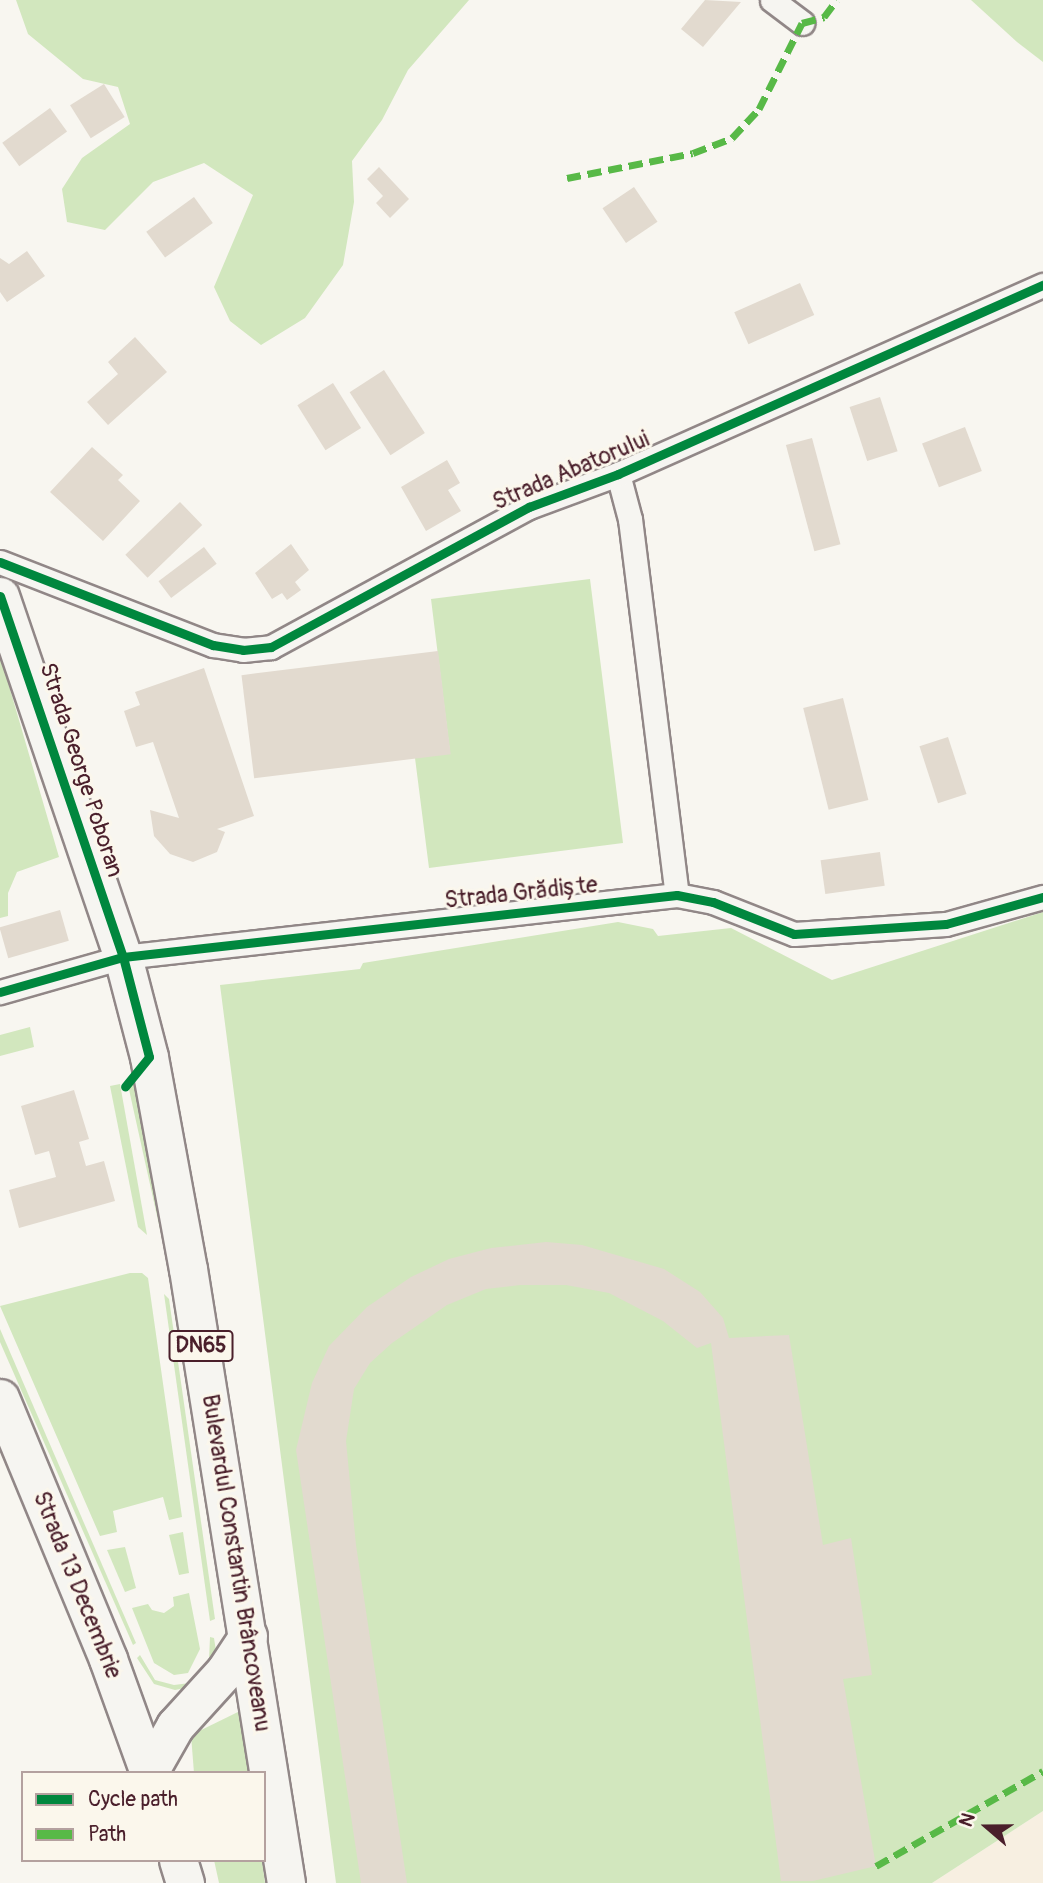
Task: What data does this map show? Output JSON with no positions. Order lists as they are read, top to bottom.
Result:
{
  "streets": {
    "main road": [
      "Strada George Poboran",
      "DN65",
      "Bulevardul Constantin Brâncoveanu",
      "Strada 13 Decembrie"
    ],
    "street": ["Strada Abatorului", "Strada Grădiște"]
  },
  "crossings": [
    ["Strada George Poboran", "Strada Grădiște"],
    ["Strada George Poboran", "Bulevardul Constantin Brâncoveanu"],
    ["Strada Grădiște", "Bulevardul Constantin Brâncoveanu"]
  ],
  "legend": ["Cycle path", "Path"],
  "north": "left"
}
